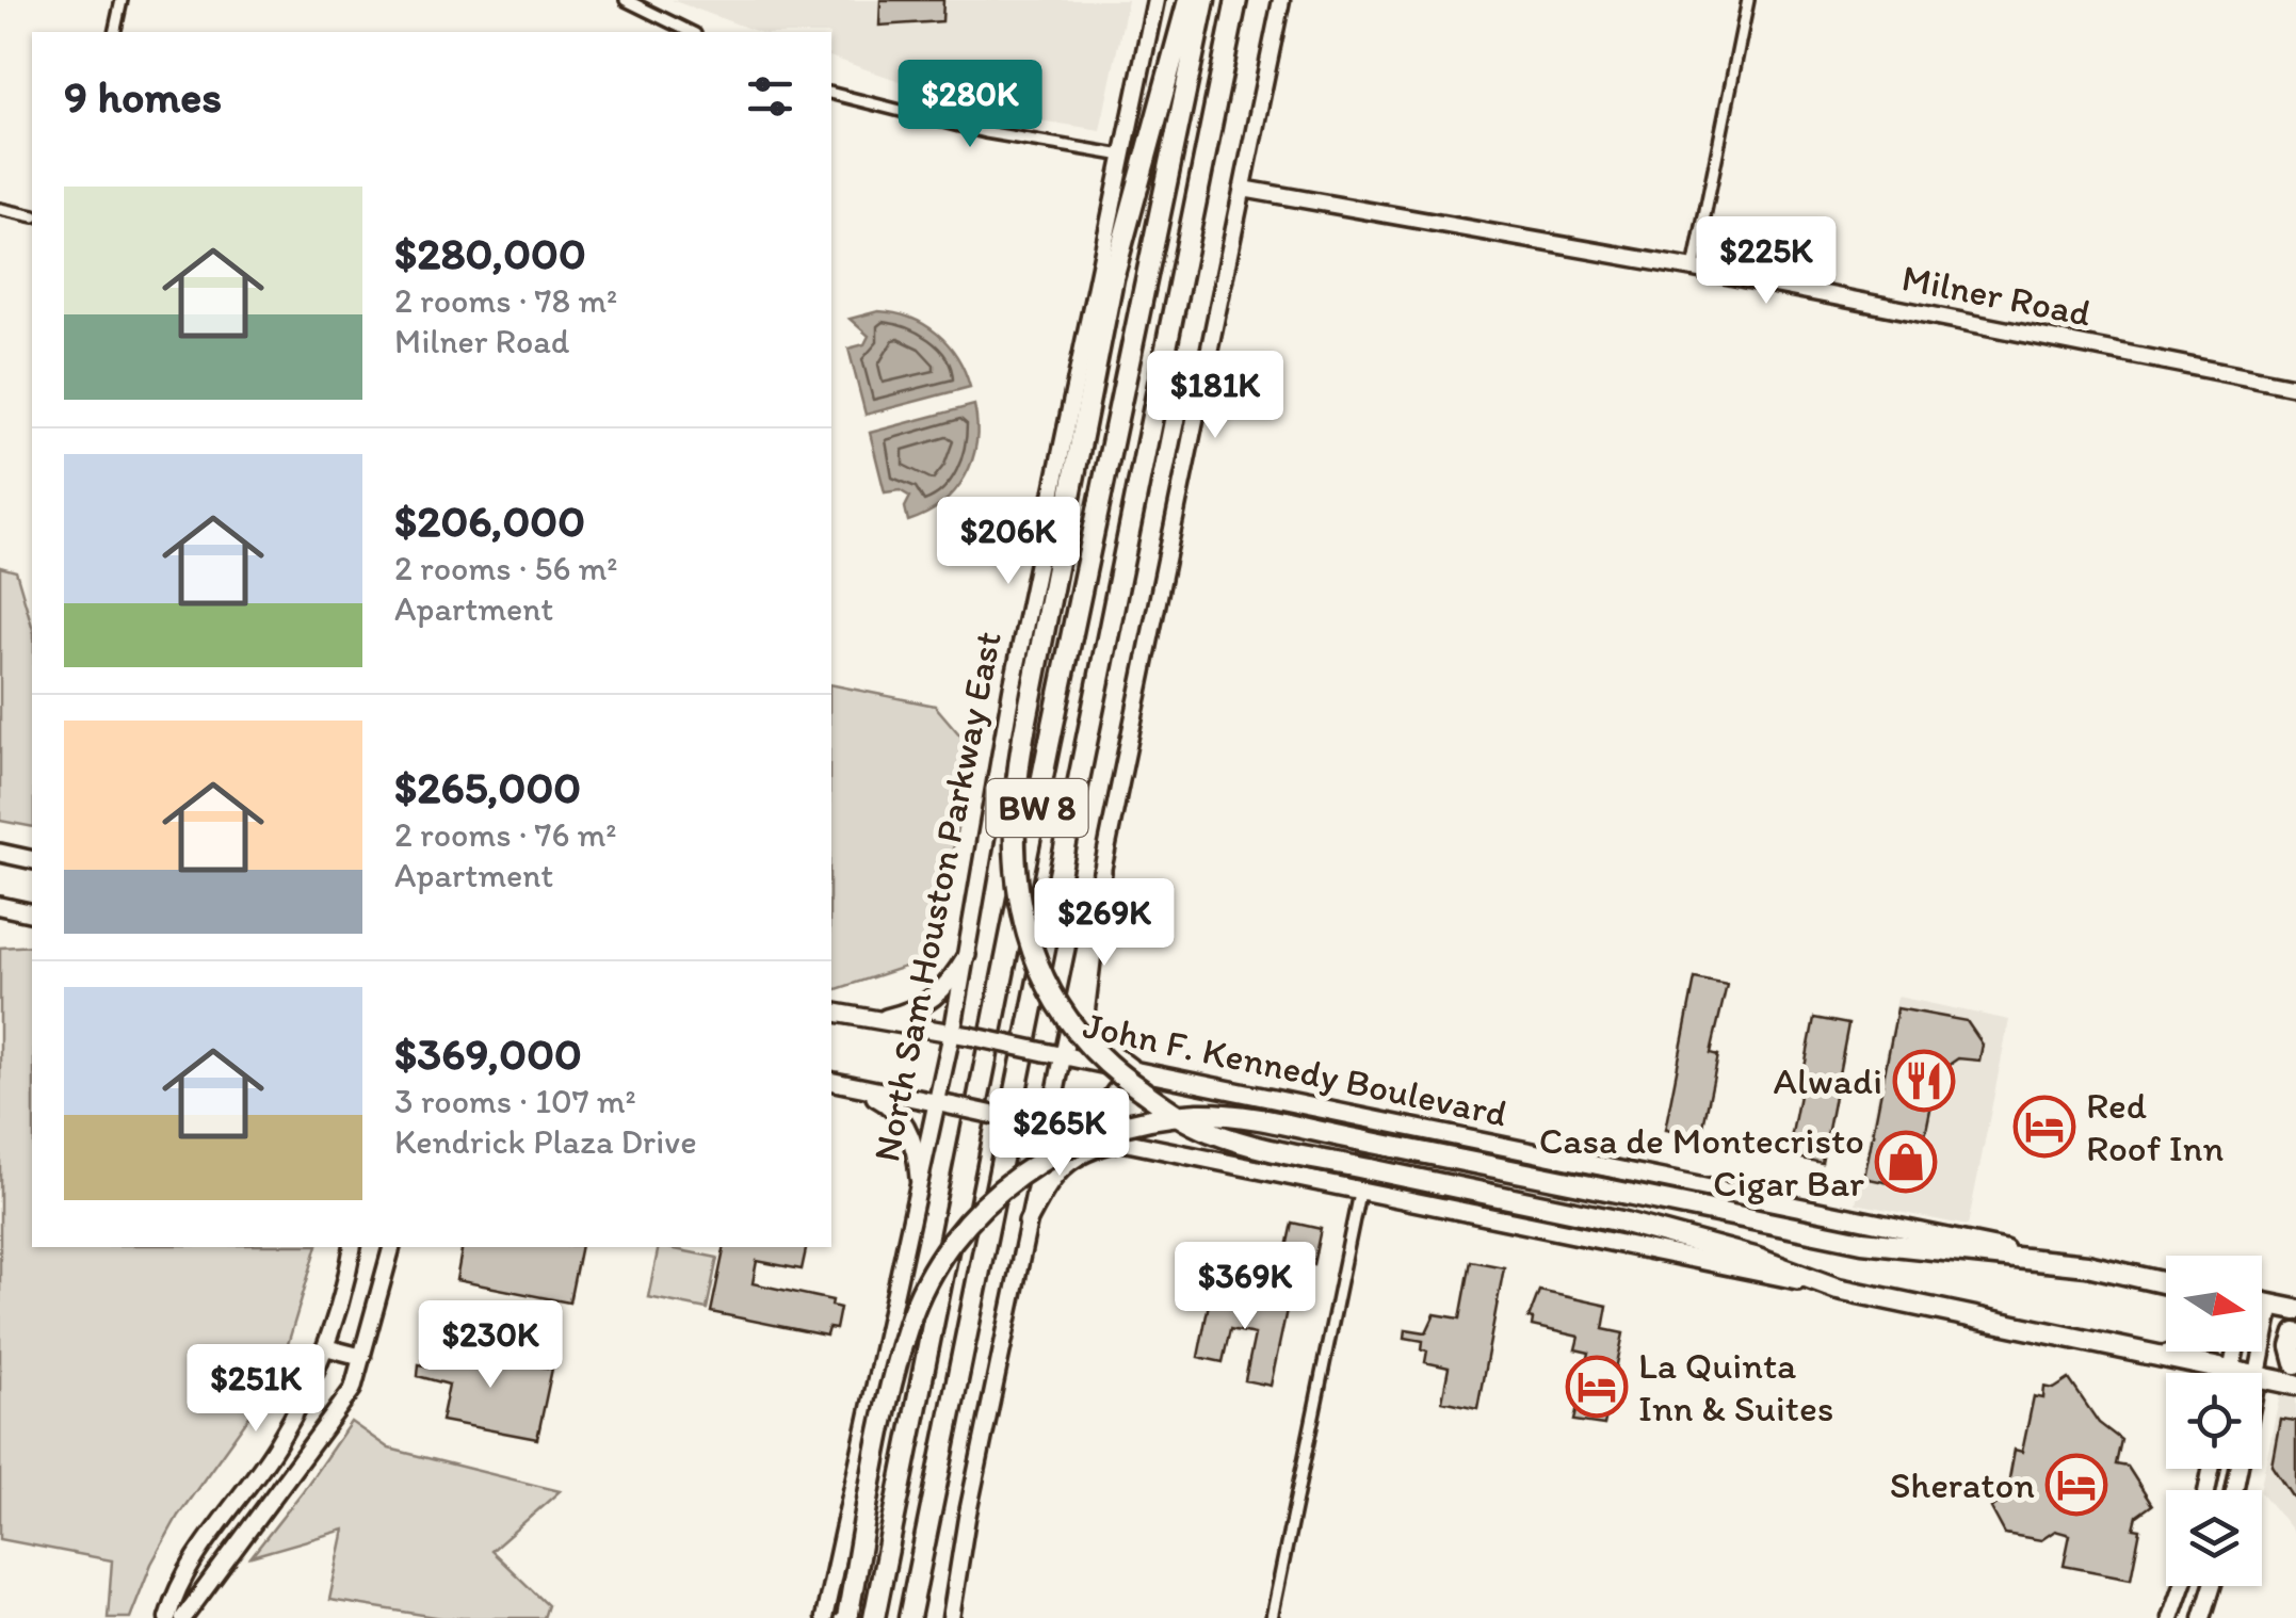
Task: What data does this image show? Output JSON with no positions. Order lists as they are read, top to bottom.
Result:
{
  "streets": {
    "highway": ["BW 8", "John F. Kennedy Boulevard"],
    "main road": ["Milner Road", "North Sam Houston Parkway East"]
  },
  "crossings": [
    ["North Sam Houston Parkway East", "John F. Kennedy Boulevard"]
  ],
  "places": {
    "restaurant": ["Alwadi"],
    "hotel": ["Red Roof Inn", "La Quinta Inn & Suites", "Sheraton"],
    "shop": ["Casa de Montecristo Cigar Bar"]
  },
  "north": "right",
  "page": {
    "heading": "9 homes",
    "price": [
      "$280K",
      "$225K",
      "$181K",
      "$206K",
      "$269K",
      "$265K",
      "$369K",
      "$230K",
      "$251K"
    ],
    "list": [
      {
        "name": "$280,000",
        "note": "2 rooms · 78 m² · Milner Road"
      },
      {
        "name": "$206,000",
        "note": "2 rooms · 56 m² · Apartment"
      },
      {
        "name": "$265,000",
        "note": "2 rooms · 76 m² · Apartment"
      },
      {
        "name": "$369,000",
        "note": "3 rooms · 107 m² · Kendrick Plaza Drive"
      }
    ]
  }
}
